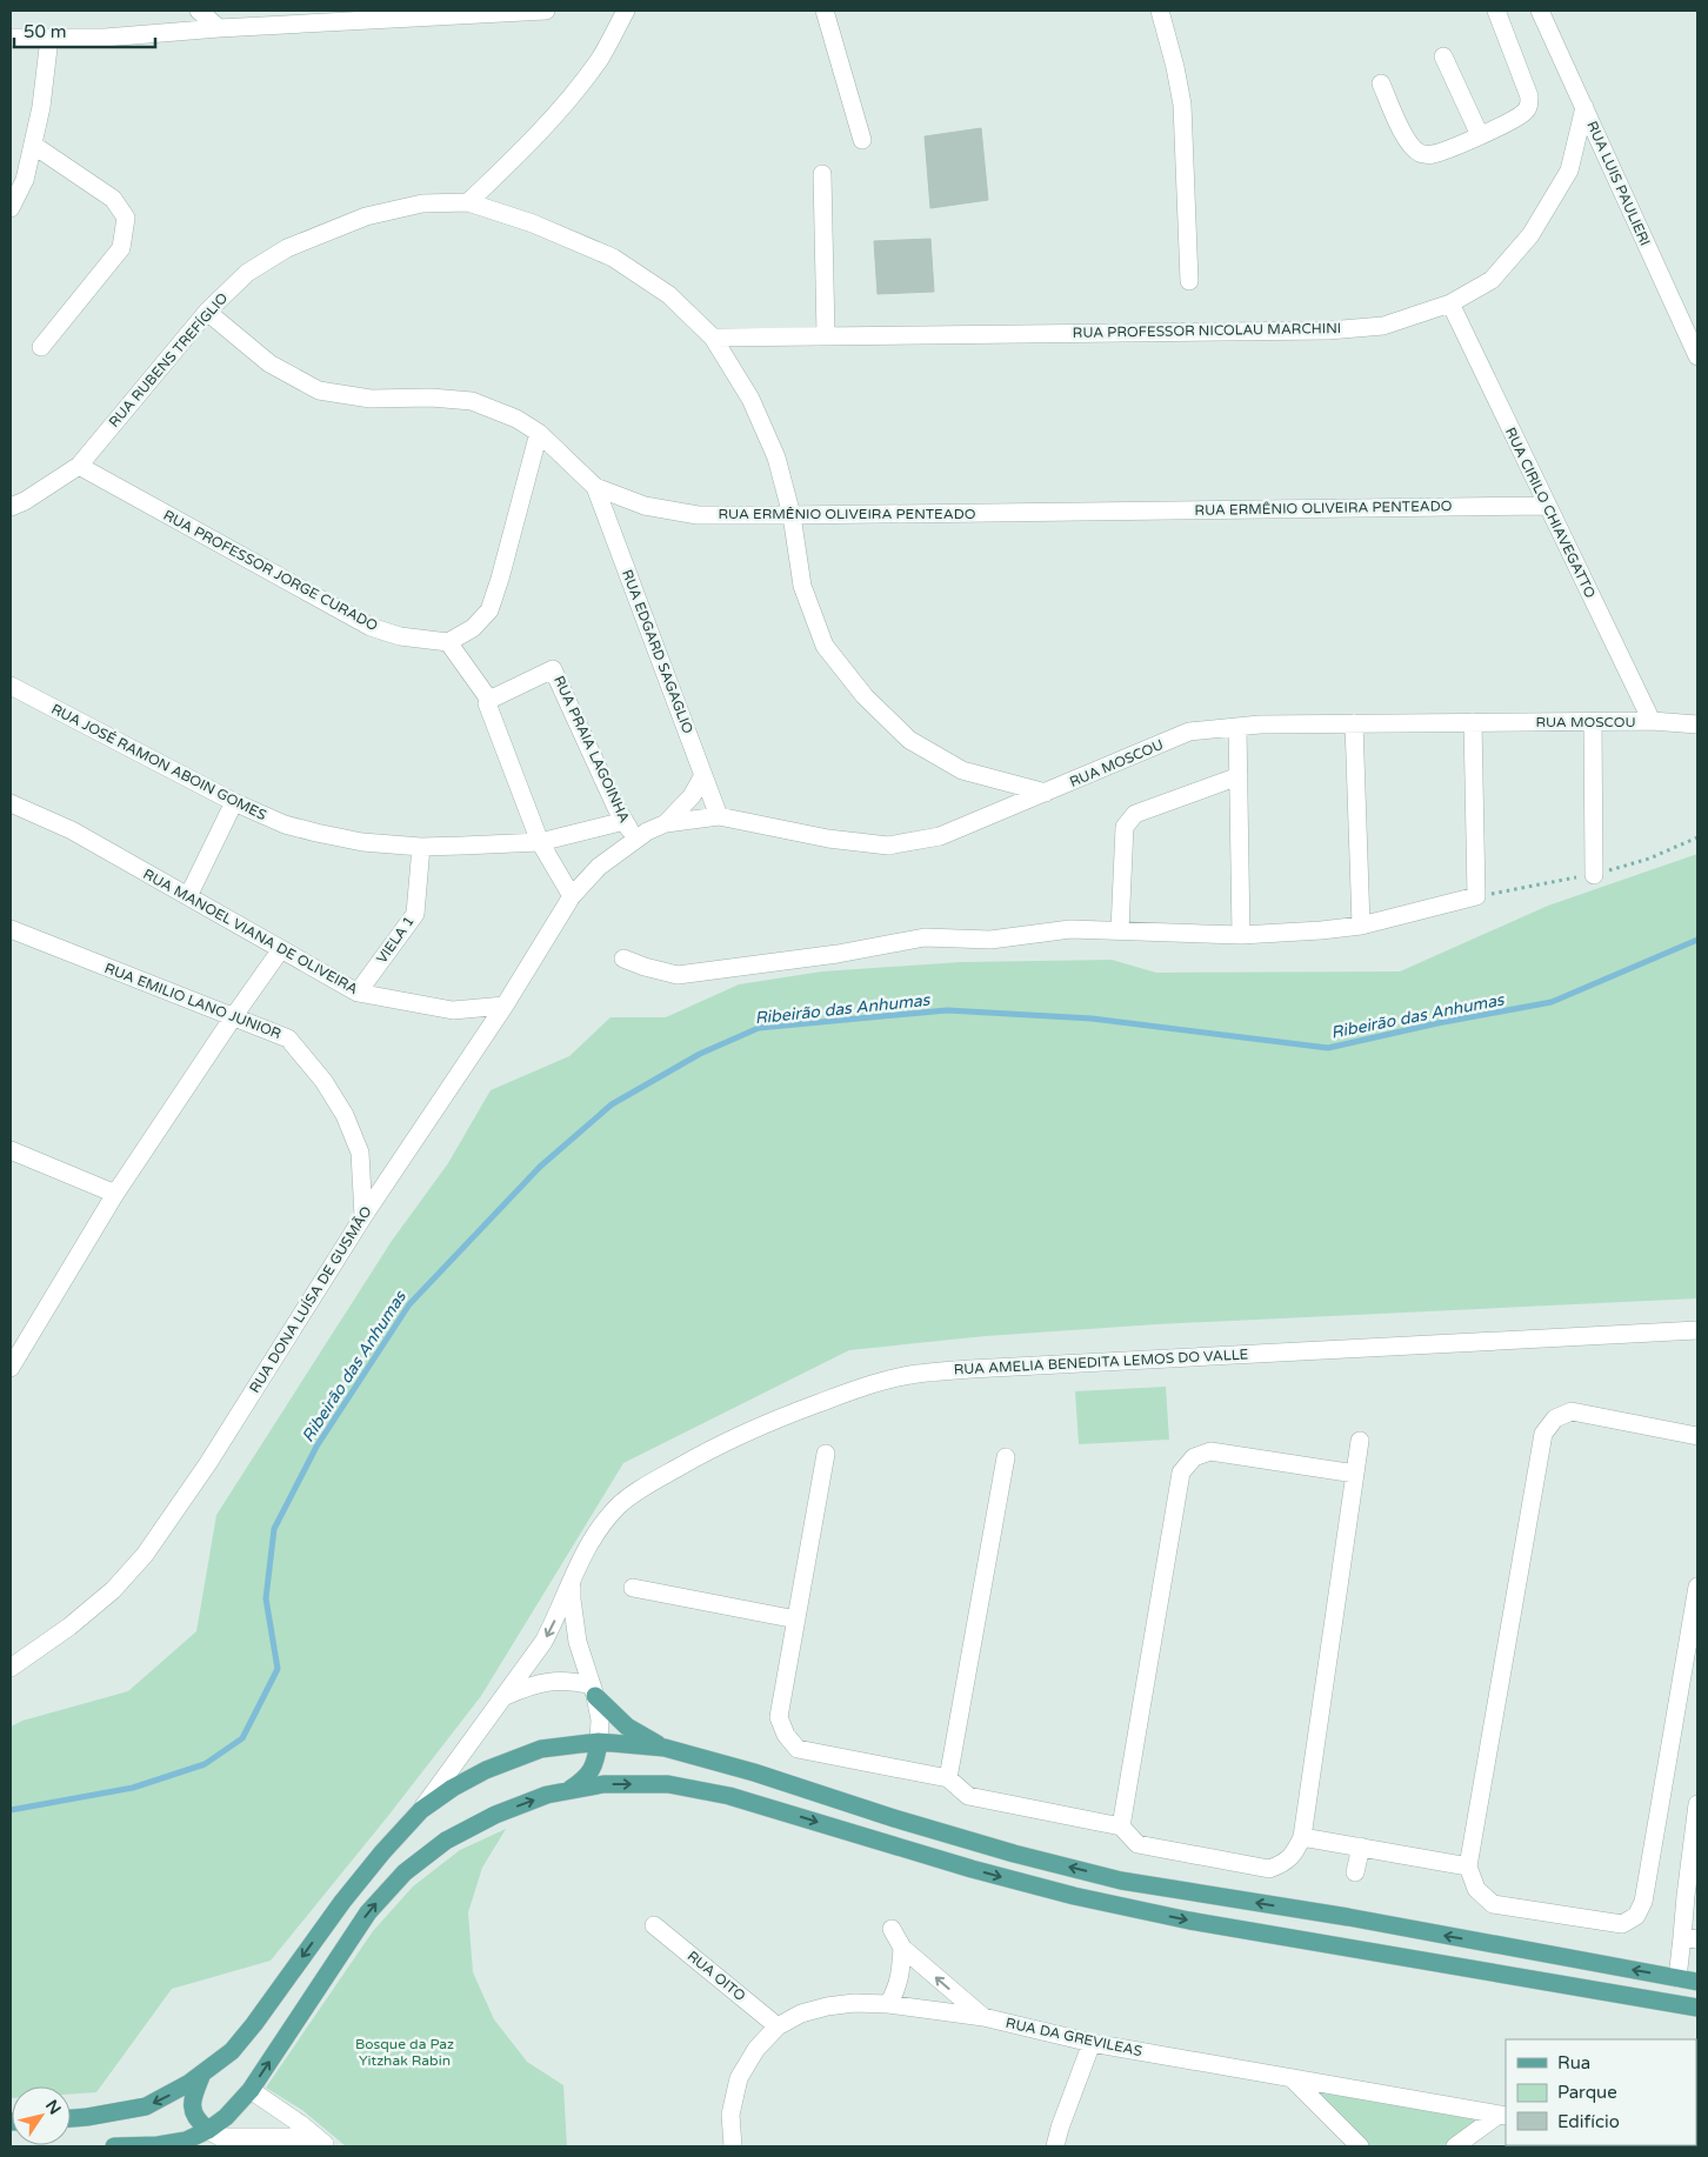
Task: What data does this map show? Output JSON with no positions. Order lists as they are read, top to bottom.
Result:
{
  "streets": {
    "street": [
      "RUA LUIS PAULIERI",
      "RUA PROFESSOR NICOLAU MARCHINI",
      "RUA RUBENS TREFÍGLIO",
      "RUA ERMÊNIO OLIVEIRA PENTEADO",
      "RUA CIRILO CHIAVEGATTO",
      "RUA PROFESSOR JORGE CURADO",
      "RUA EDGARD SAGAGLIO",
      "RUA MOSCOU",
      "RUA PRAIA LAGOINHA",
      "RUA JOSÉ RAMON ABOIN GOMES",
      "RUA MANOEL VIANA DE OLIVEIRA",
      "VIELA 1",
      "RUA EMILIO LANO JUNIOR",
      "RUA DONA LUÍSA DE GUSMÃO",
      "RUA AMELIA BENEDITA LEMOS DO VALLE",
      "RUA OITO",
      "RUA DA GREVILEAS"
    ]
  },
  "crossings": [
    ["RUA LUIS PAULIERI", "RUA PROFESSOR NICOLAU MARCHINI"],
    ["RUA PROFESSOR NICOLAU MARCHINI", "RUA RUBENS TREFÍGLIO"],
    ["RUA PROFESSOR NICOLAU MARCHINI", "RUA CIRILO CHIAVEGATTO"],
    ["RUA RUBENS TREFÍGLIO", "RUA ERMÊNIO OLIVEIRA PENTEADO"],
    ["RUA RUBENS TREFÍGLIO", "RUA PROFESSOR JORGE CURADO"],
    ["RUA RUBENS TREFÍGLIO", "RUA MOSCOU"],
    ["RUA ERMÊNIO OLIVEIRA PENTEADO", "RUA CIRILO CHIAVEGATTO"],
    ["RUA ERMÊNIO OLIVEIRA PENTEADO", "RUA EDGARD SAGAGLIO"],
    ["RUA CIRILO CHIAVEGATTO", "RUA MOSCOU"],
    ["RUA EDGARD SAGAGLIO", "RUA MOSCOU"],
    ["RUA MOSCOU", "RUA DONA LUÍSA DE GUSMÃO"],
    ["RUA PRAIA LAGOINHA", "RUA JOSÉ RAMON ABOIN GOMES"],
    ["RUA JOSÉ RAMON ABOIN GOMES", "VIELA 1"],
    ["RUA MANOEL VIANA DE OLIVEIRA", "VIELA 1"],
    ["RUA MANOEL VIANA DE OLIVEIRA", "RUA DONA LUÍSA DE GUSMÃO"],
    ["RUA EMILIO LANO JUNIOR", "RUA DONA LUÍSA DE GUSMÃO"],
    ["RUA OITO", "RUA DA GREVILEAS"]
  ],
  "water": ["Ribeirão das Anhumas"],
  "parks": ["Bosque da Paz Yitzhak Rabin"],
  "legend": ["Rua", "Parque", "Edifício"],
  "scale_bar": "50 m",
  "north": "top right"
}
